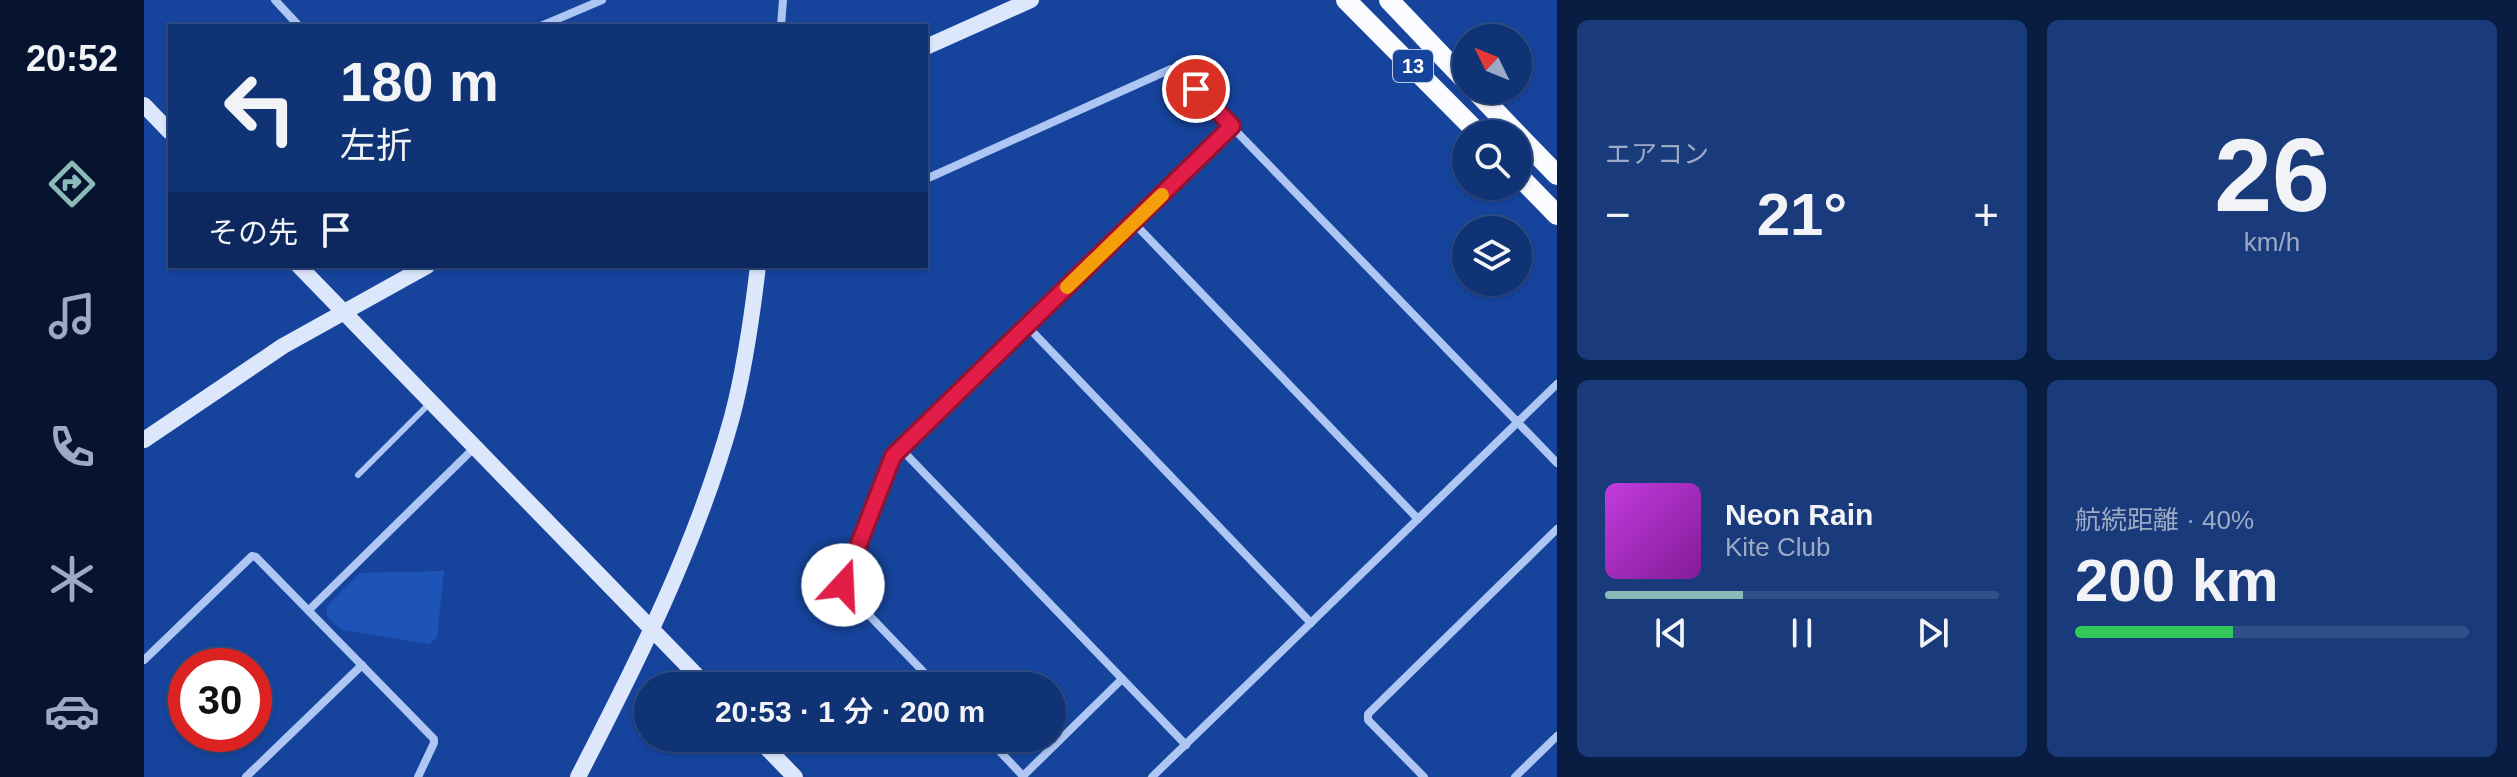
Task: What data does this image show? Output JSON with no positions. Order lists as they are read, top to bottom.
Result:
{
  "streets": {
    "main road": ["13"]
  },
  "north": "top left",
  "page": {
    "tabs": "20:52",
    "tile": [
      "エアコン",
      ["26", "km/h"],
      ["航続距離 · 40%", "200 km"]
    ],
    "turn": ["180 m", "左折"],
    "heat": ["−", "21°", "+"],
    "then": "その先",
    "song": ["Neon Rain", "Kite Club"],
    "limit": "30",
    "trip": "20:53 · 1 分 · 200 m"
  }
}
